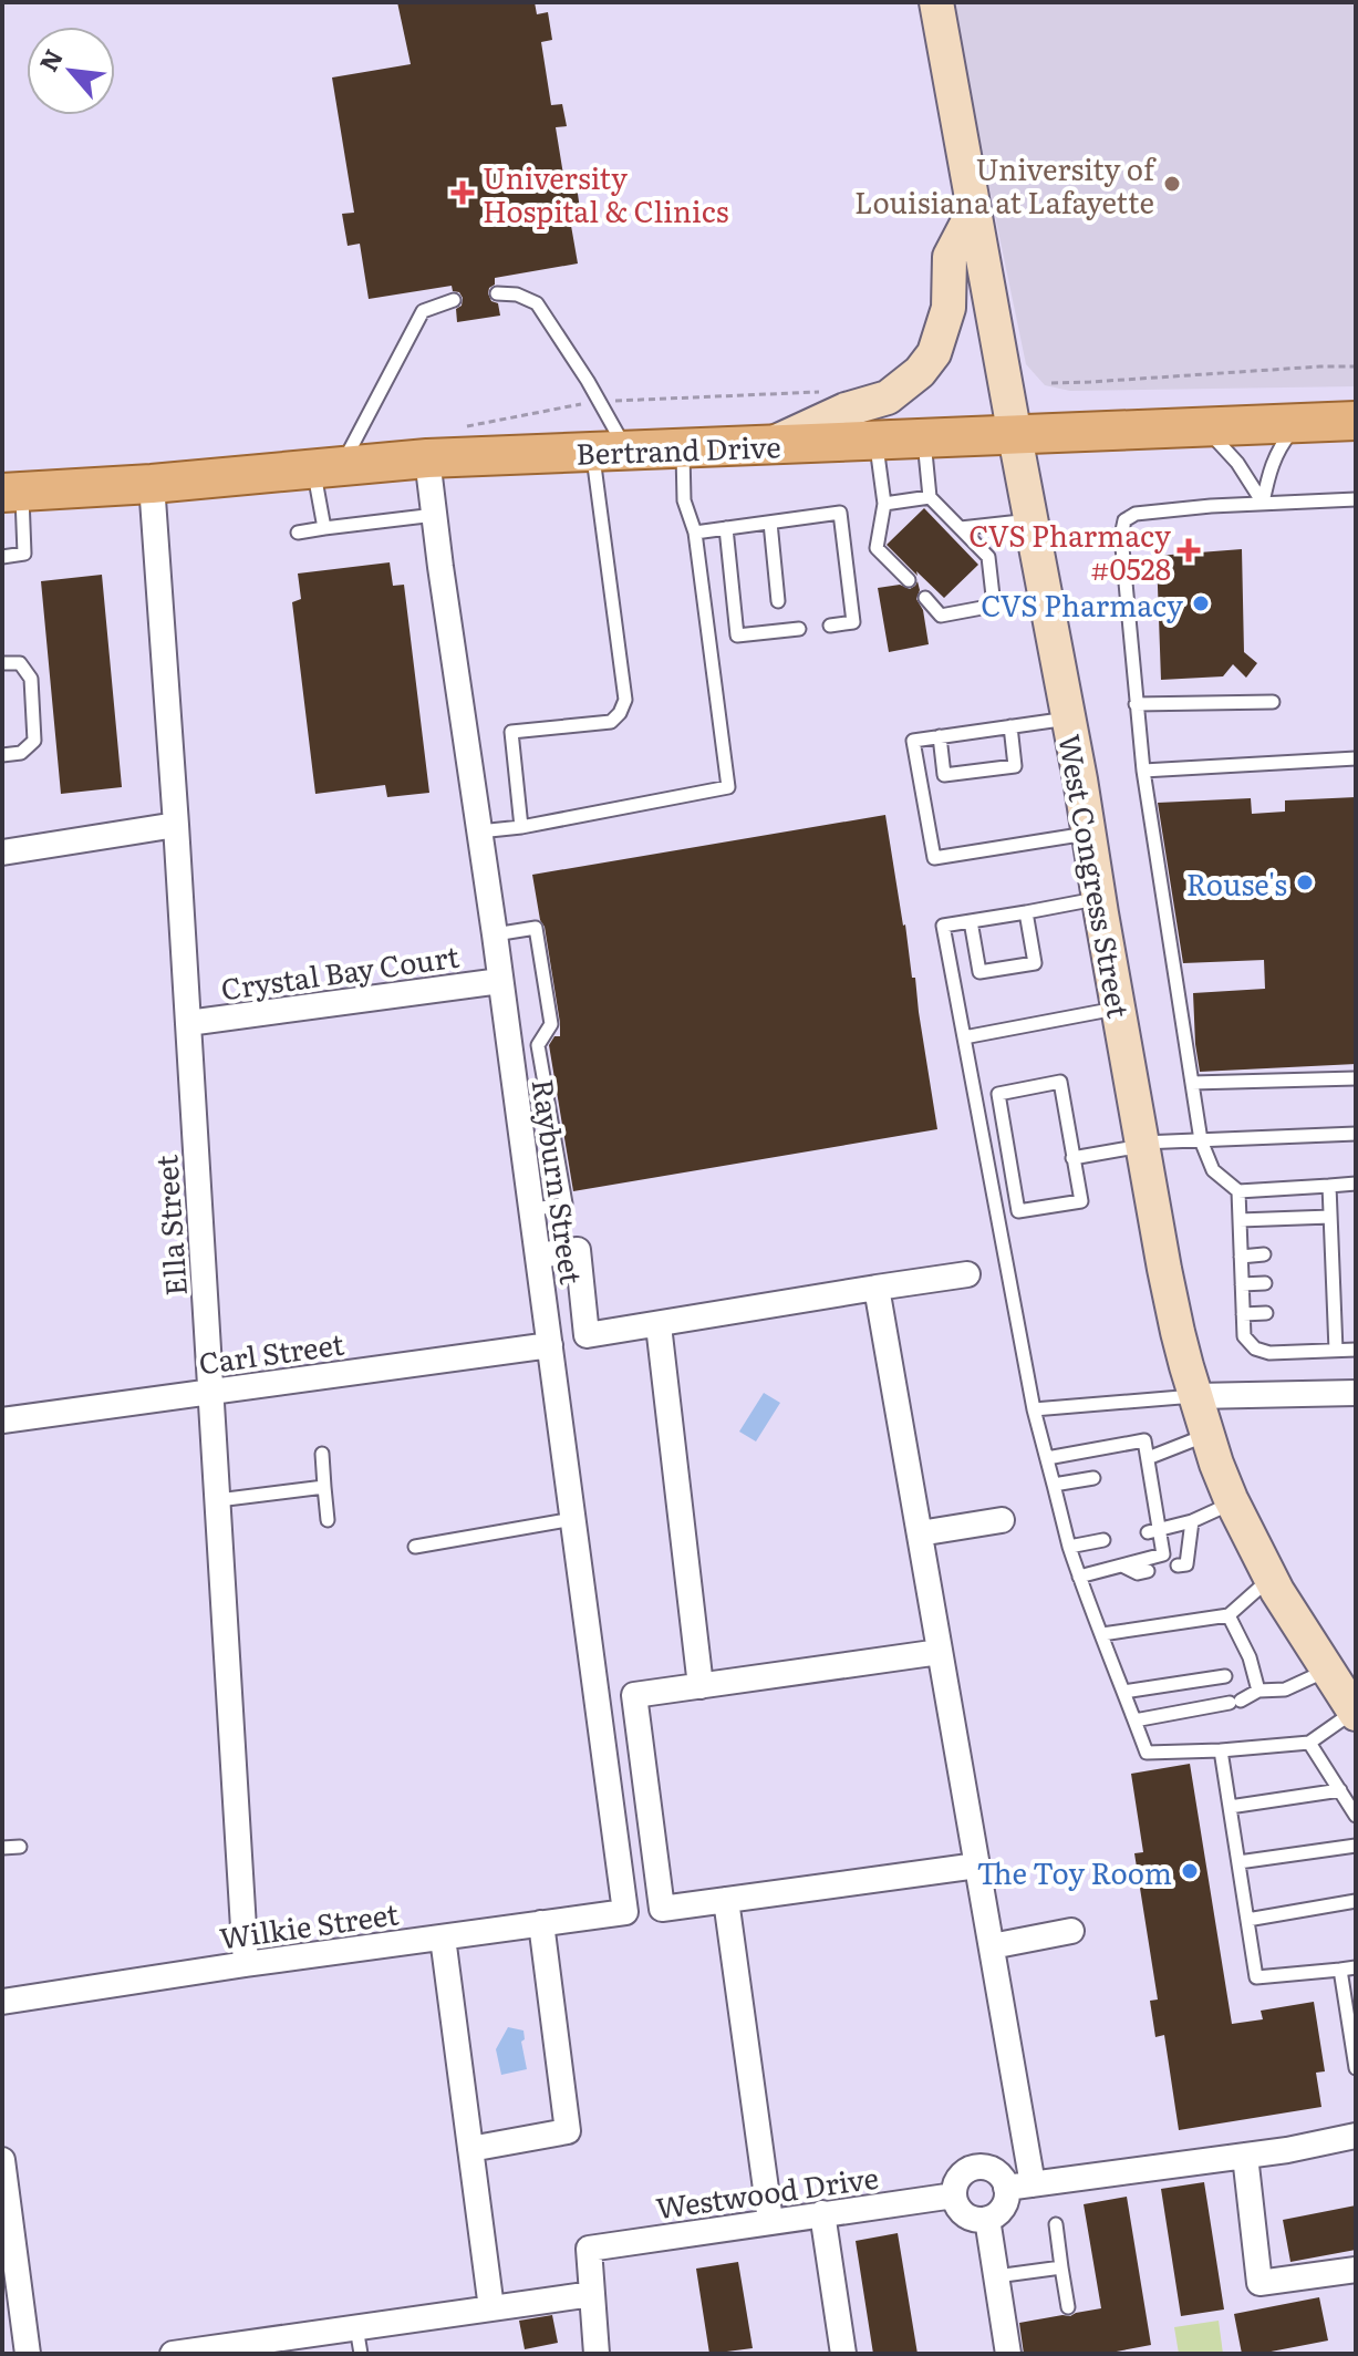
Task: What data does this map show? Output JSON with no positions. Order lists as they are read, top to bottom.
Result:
{
  "streets": {
    "main road": ["Bertrand Drive", "West Congress Street"],
    "street": [
      "Crystal Bay Court",
      "Rayburn Street",
      "Ella Street",
      "Carl Street",
      "Wilkie Street",
      "Westwood Drive"
    ]
  },
  "crossings": [
    ["Bertrand Drive", "West Congress Street"],
    ["Bertrand Drive", "Rayburn Street"],
    ["Bertrand Drive", "Ella Street"],
    ["Crystal Bay Court", "Rayburn Street"],
    ["Crystal Bay Court", "Ella Street"],
    ["Rayburn Street", "Carl Street"],
    ["Rayburn Street", "Wilkie Street"],
    ["Ella Street", "Carl Street"],
    ["Ella Street", "Wilkie Street"]
  ],
  "places": {
    "other": [
      "University of Louisiana at Lafayette",
      "CVS Pharmacy",
      "Rouse's",
      "The Toy Room"
    ],
    "health": ["University Hospital & Clinics", "CVS Pharmacy #0528"]
  },
  "north": "top left"
}
